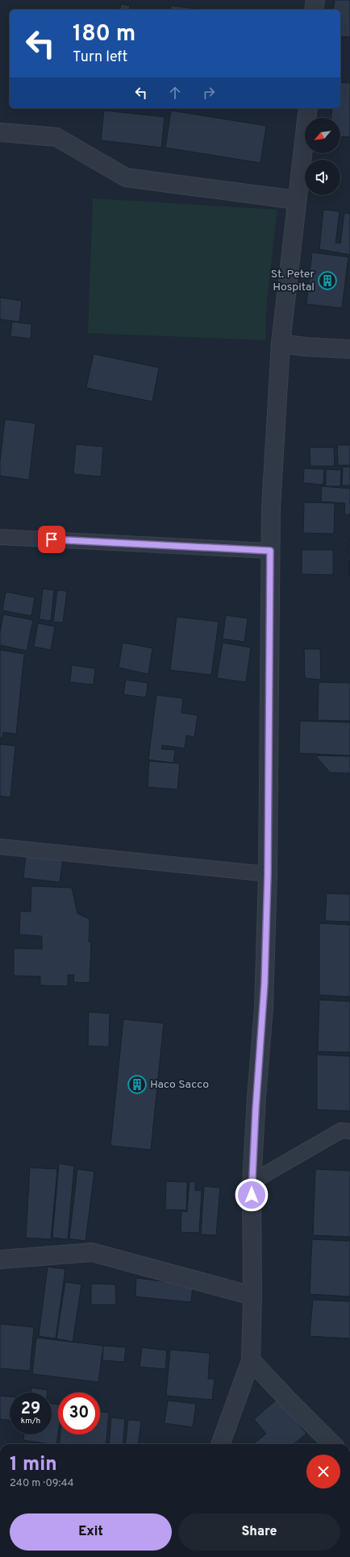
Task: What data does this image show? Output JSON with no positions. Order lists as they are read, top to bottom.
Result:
{
  "places": {
    "building": ["St. Peter Hospital", "Haco Sacco"]
  },
  "north": "bottom left",
  "page": {
    "turn": ["180 m", "Turn left"],
    "speed": "29 km/h",
    "limit": "30",
    "heading": ["1 min", "240 m · 09:44"],
    "buttons": ["Exit", "Share"]
  }
}
